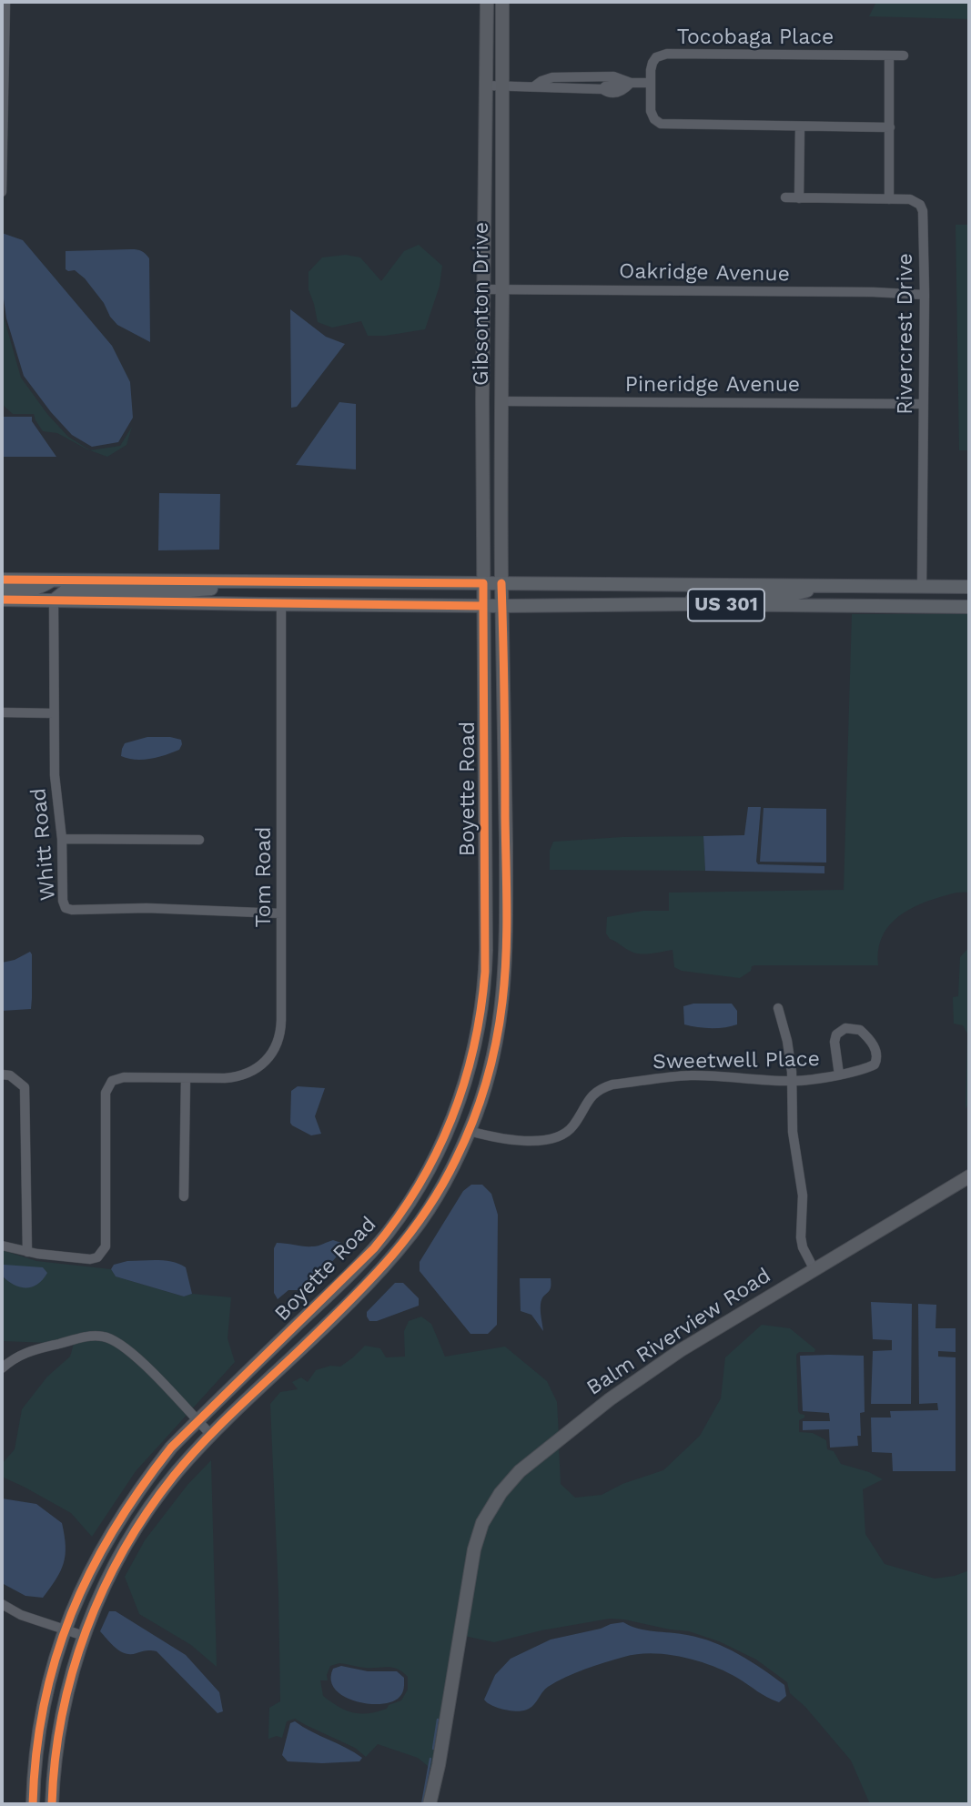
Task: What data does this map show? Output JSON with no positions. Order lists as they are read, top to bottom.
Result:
{
  "streets": {
    "main road": [
      "Gibsonton Drive",
      "US 301",
      "Boyette Road",
      "Balm Riverview Road"
    ],
    "street": [
      "Tocobaga Place",
      "Oakridge Avenue",
      "Rivercrest Drive",
      "Pineridge Avenue",
      "Whitt Road",
      "Tom Road",
      "Sweetwell Place"
    ]
  },
  "crossings": [
    ["Oakridge Avenue", "Gibsonton Drive"],
    ["Oakridge Avenue", "Rivercrest Drive"],
    ["Gibsonton Drive", "Pineridge Avenue"],
    ["Gibsonton Drive", "US 301"],
    ["Gibsonton Drive", "Boyette Road"],
    ["Rivercrest Drive", "Pineridge Avenue"],
    ["Rivercrest Drive", "US 301"],
    ["US 301", "Boyette Road"],
    ["US 301", "Whitt Road"],
    ["US 301", "Tom Road"],
    ["Boyette Road", "Sweetwell Place"],
    ["Whitt Road", "Tom Road"]
  ]
}
